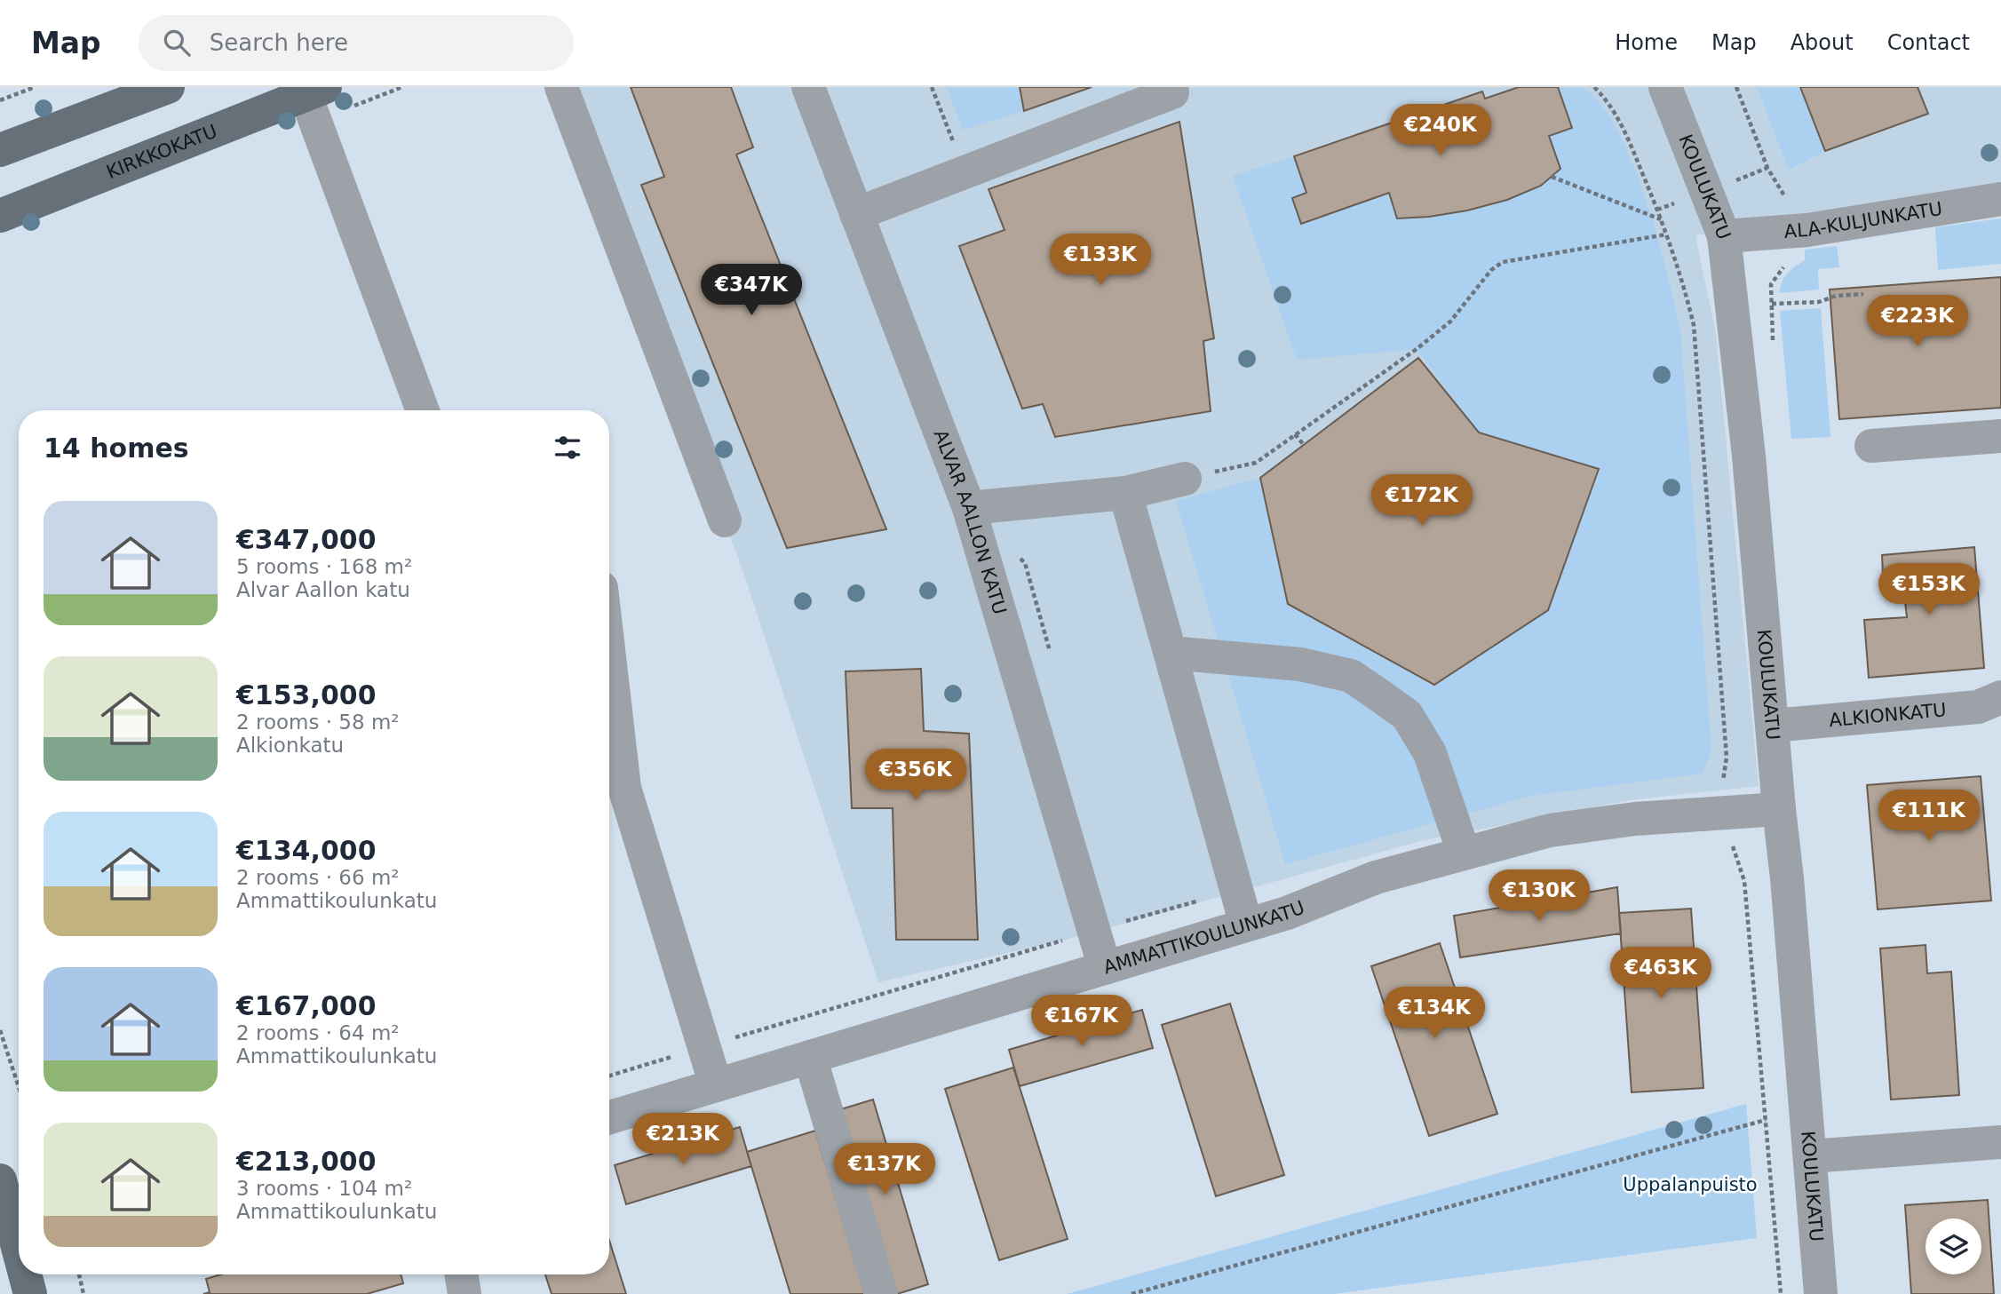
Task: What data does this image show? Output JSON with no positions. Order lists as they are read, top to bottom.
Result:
{
  "streets": {
    "main road": ["KIRKKOKATU"],
    "street": [
      "KOULUKATU",
      "ALA-KULJUNKATU",
      "ALVAR AALLON KATU",
      "ALKIONKATU",
      "AMMATTIKOULUNKATU"
    ]
  },
  "crossings": [
    ["KOULUKATU", "ALA-KULJUNKATU"],
    ["KOULUKATU", "ALKIONKATU"],
    ["KOULUKATU", "AMMATTIKOULUNKATU"],
    ["ALVAR AALLON KATU", "AMMATTIKOULUNKATU"]
  ],
  "parks": ["Uppalanpuisto"],
  "page": {
    "header": "Map",
    "search": "Search here",
    "nav": [
      "Home",
      "Map",
      "About",
      "Contact"
    ],
    "price": [
      "€240K",
      "€133K",
      "€347K",
      "€223K",
      "€172K",
      "€153K",
      "€356K",
      "€111K",
      "€130K",
      "€463K",
      "€134K",
      "€167K",
      "€213K",
      "€137K"
    ],
    "heading": "14 homes",
    "list": [
      {
        "name": "€347,000",
        "note": "5 rooms · 168 m² · Alvar Aallon katu"
      },
      {
        "name": "€153,000",
        "note": "2 rooms · 58 m² · Alkionkatu"
      },
      {
        "name": "€134,000",
        "note": "2 rooms · 66 m² · Ammattikoulunkatu"
      },
      {
        "name": "€167,000",
        "note": "2 rooms · 64 m² · Ammattikoulunkatu"
      },
      {
        "name": "€213,000",
        "note": "3 rooms · 104 m² · Ammattikoulunkatu"
      }
    ]
  }
}
